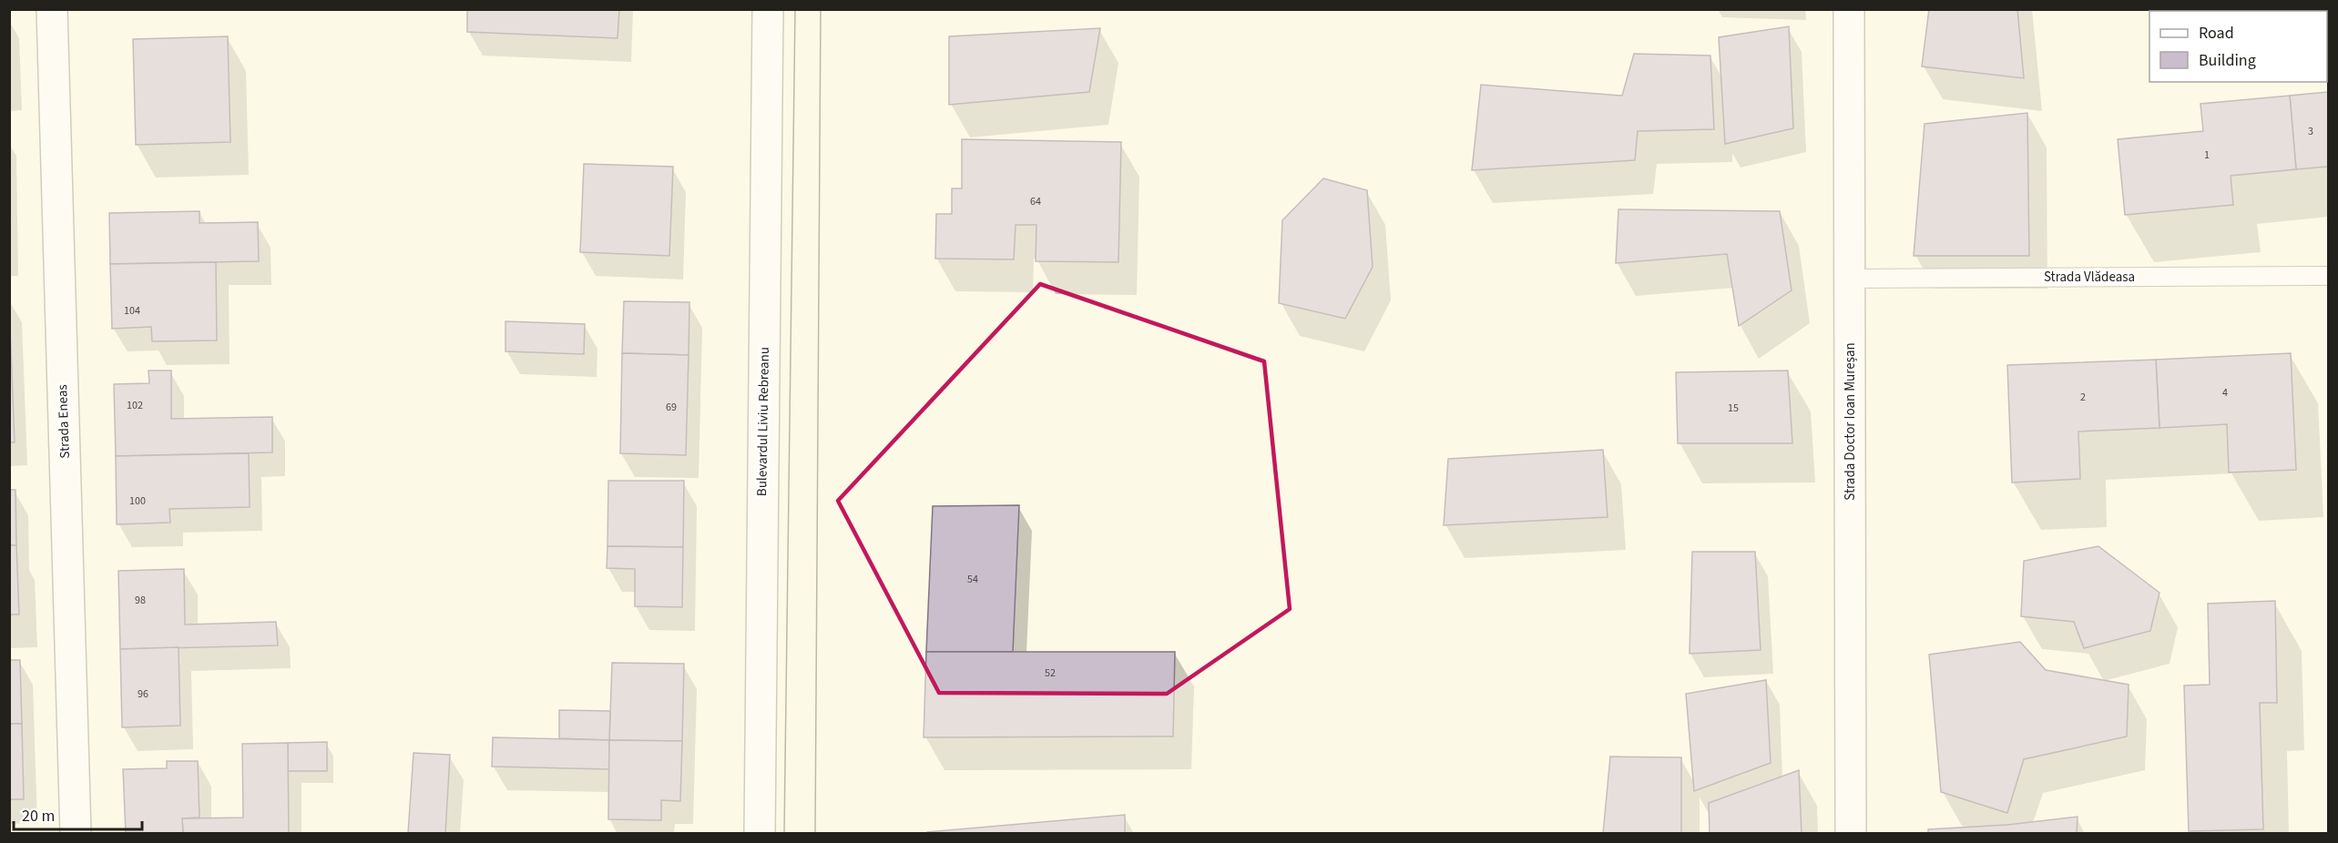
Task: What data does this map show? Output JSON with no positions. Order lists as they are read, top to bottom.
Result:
{
  "streets": {
    "street": ["Strada Eneas", "Bulevardul Liviu Rebreanu", "Strada Doctor Ioan Mureșan"],
    "lane": ["Strada Vlădeasa"]
  },
  "crossings": [
    ["Strada Vlădeasa", "Strada Doctor Ioan Mureșan"]
  ],
  "house_numbers": [
    "3",
    "1",
    "64",
    "104",
    "4",
    "2",
    "102",
    "69",
    "15",
    "100",
    "54",
    "98",
    "52",
    "96"
  ],
  "legend": ["Road", "Building"],
  "scale_bar": "20 m"
}
